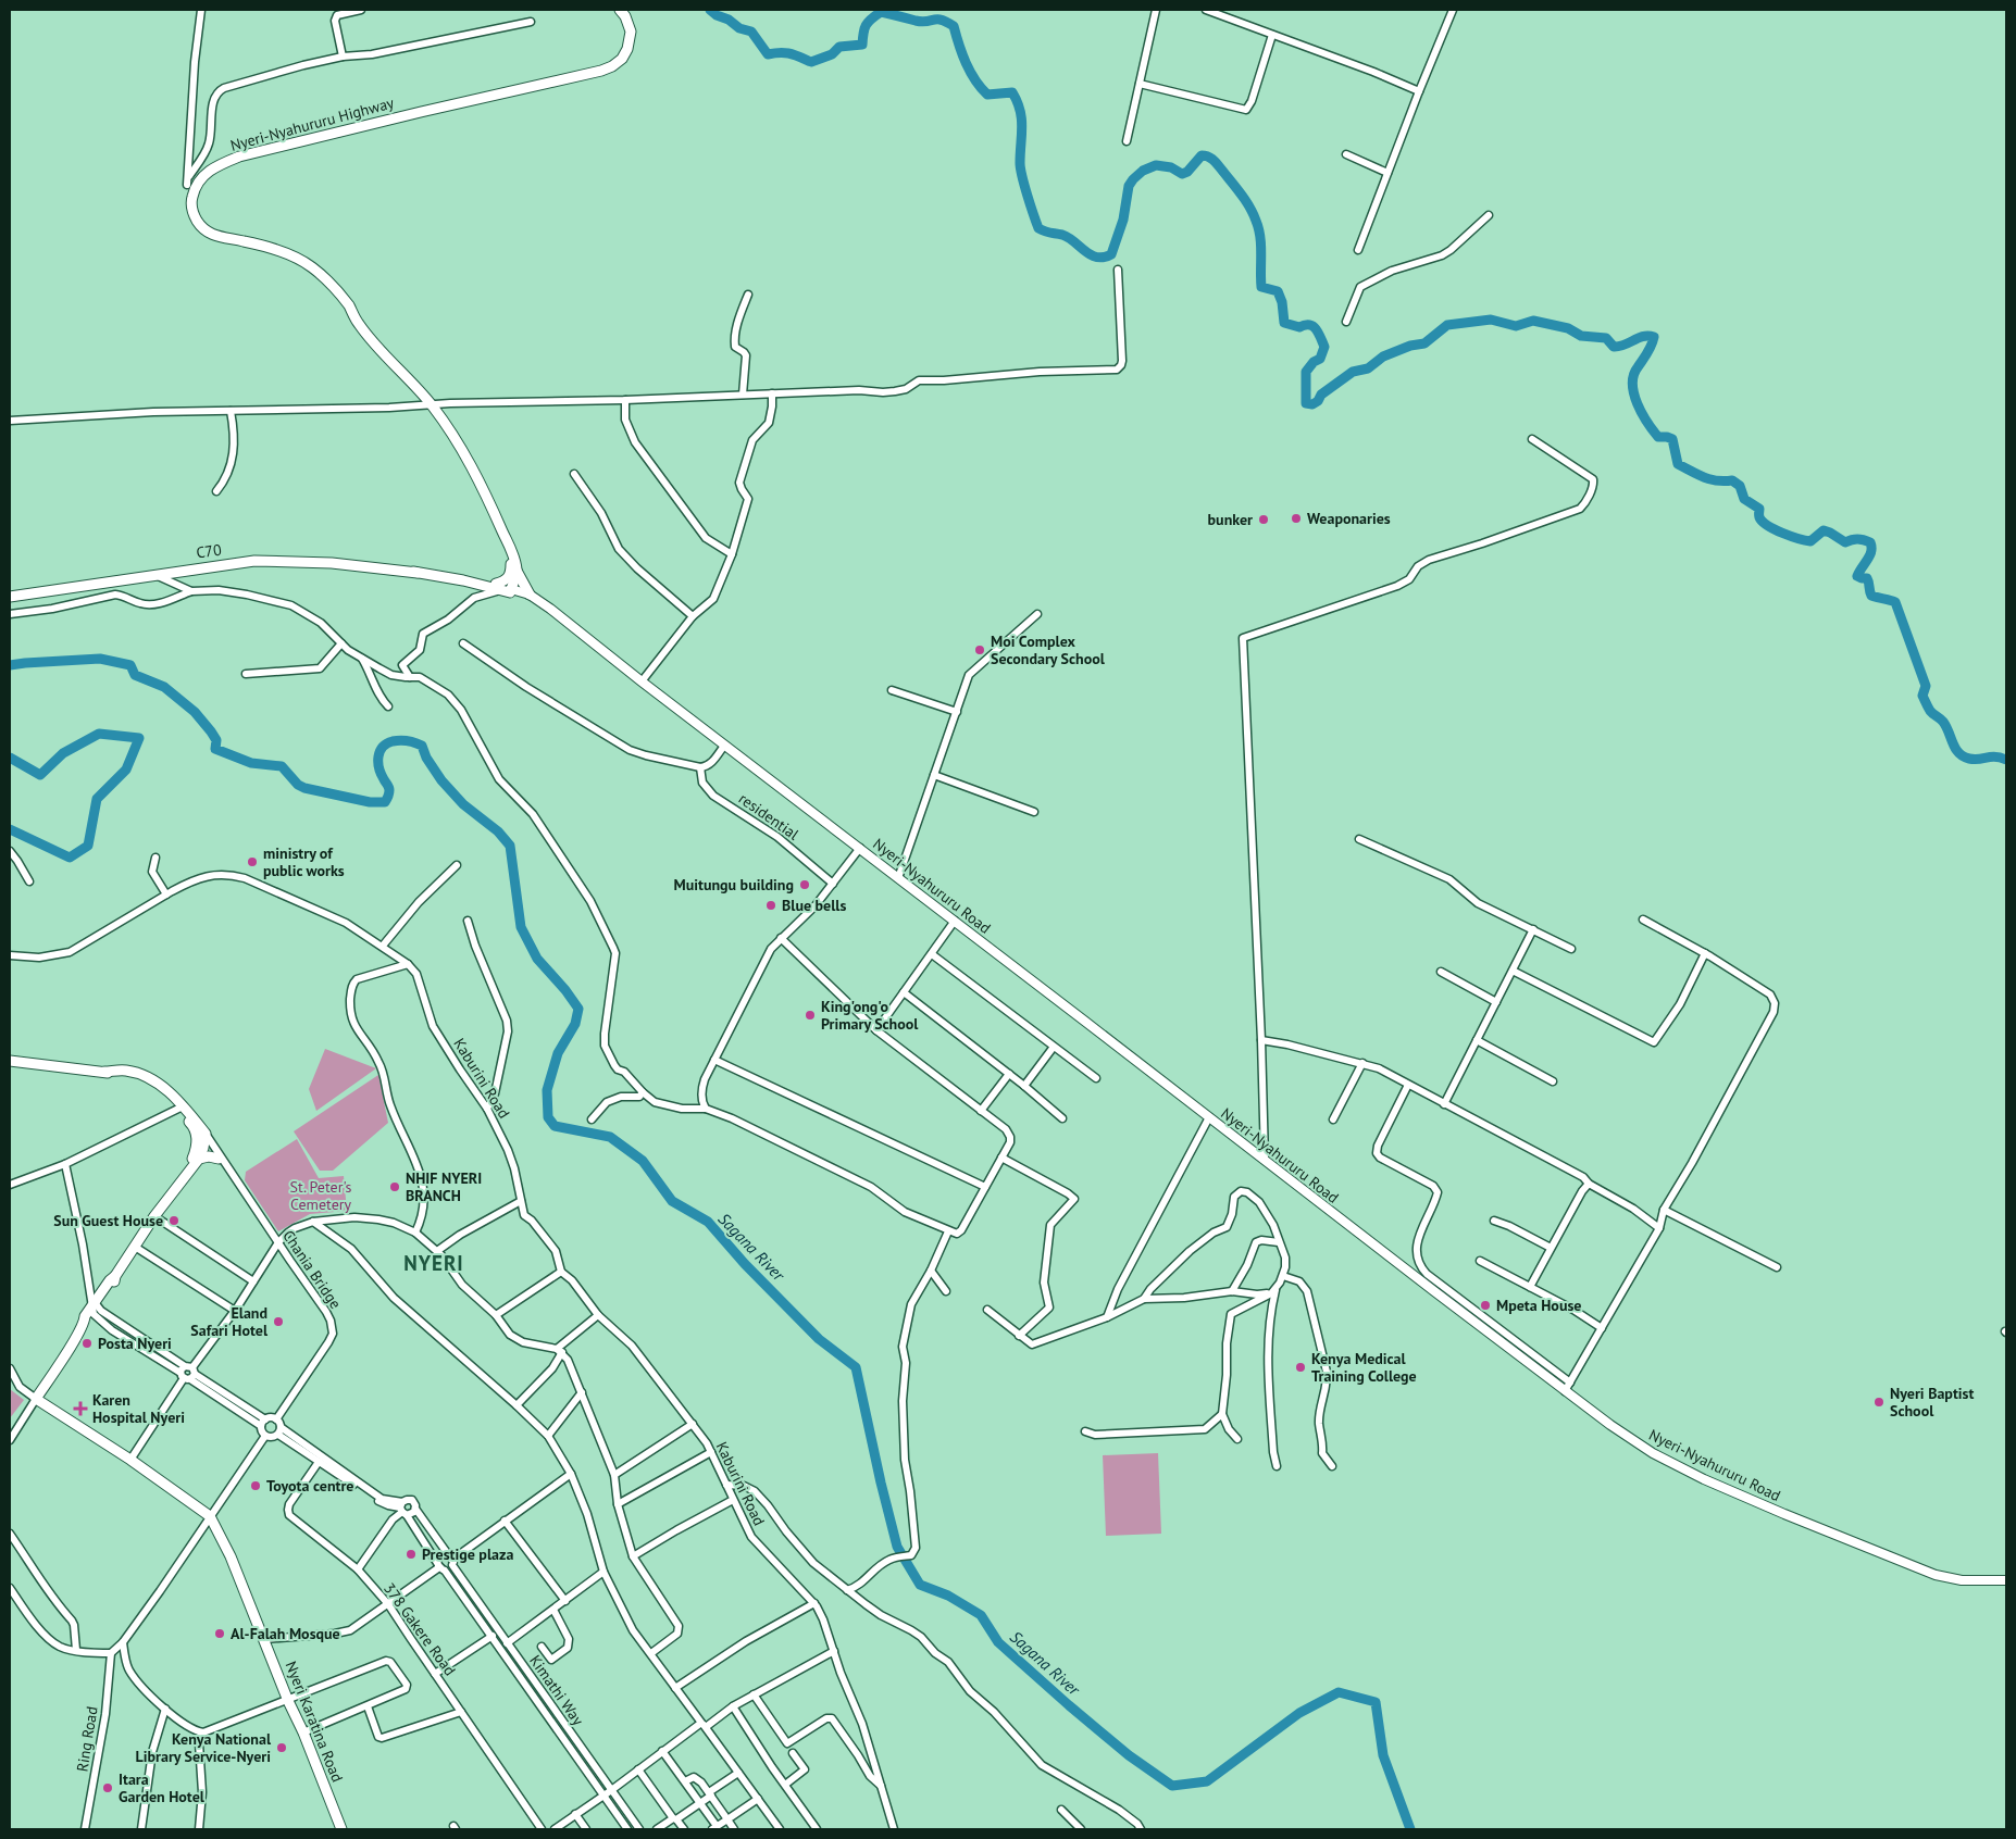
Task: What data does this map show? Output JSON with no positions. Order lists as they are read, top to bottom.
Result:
{
  "streets": {
    "highway": ["Nyeri-Nyahururu Highway", "C70", "Nyeri Karatina Road"],
    "main road": ["Nyeri-Nyahururu Road"],
    "street": [
      "residential",
      "Kaburini Road",
      "Chania Bridge",
      "378 Gakere Road",
      "Kimathi Way",
      "Ring Road"
    ]
  },
  "crossings": [
    ["Nyeri-Nyahururu Highway", "Nyeri-Nyahururu Road"],
    ["C70", "Nyeri-Nyahururu Road"]
  ],
  "districts": ["NYERI"],
  "water": ["Sagana River"],
  "parks": ["St. Peter's Cemetery"],
  "places": {
    "other": [
      "Weaponaries",
      "bunker",
      "Moi Complex Secondary School",
      "ministry of public works",
      "Muitungu building",
      "Blue bells",
      "King'ong'o Primary School",
      "NHIF NYERI BRANCH",
      "Sun Guest House",
      "Mpeta House",
      "Eland Safari Hotel",
      "Posta Nyeri",
      "Kenya Medical Training College",
      "Nyeri Baptist School",
      "Toyota centre",
      "Prestige plaza",
      "Al-Falah Mosque",
      "Kenya National Library Service-Nyeri",
      "Itara Garden Hotel"
    ],
    "health": ["Karen Hospital Nyeri"]
  }
}
